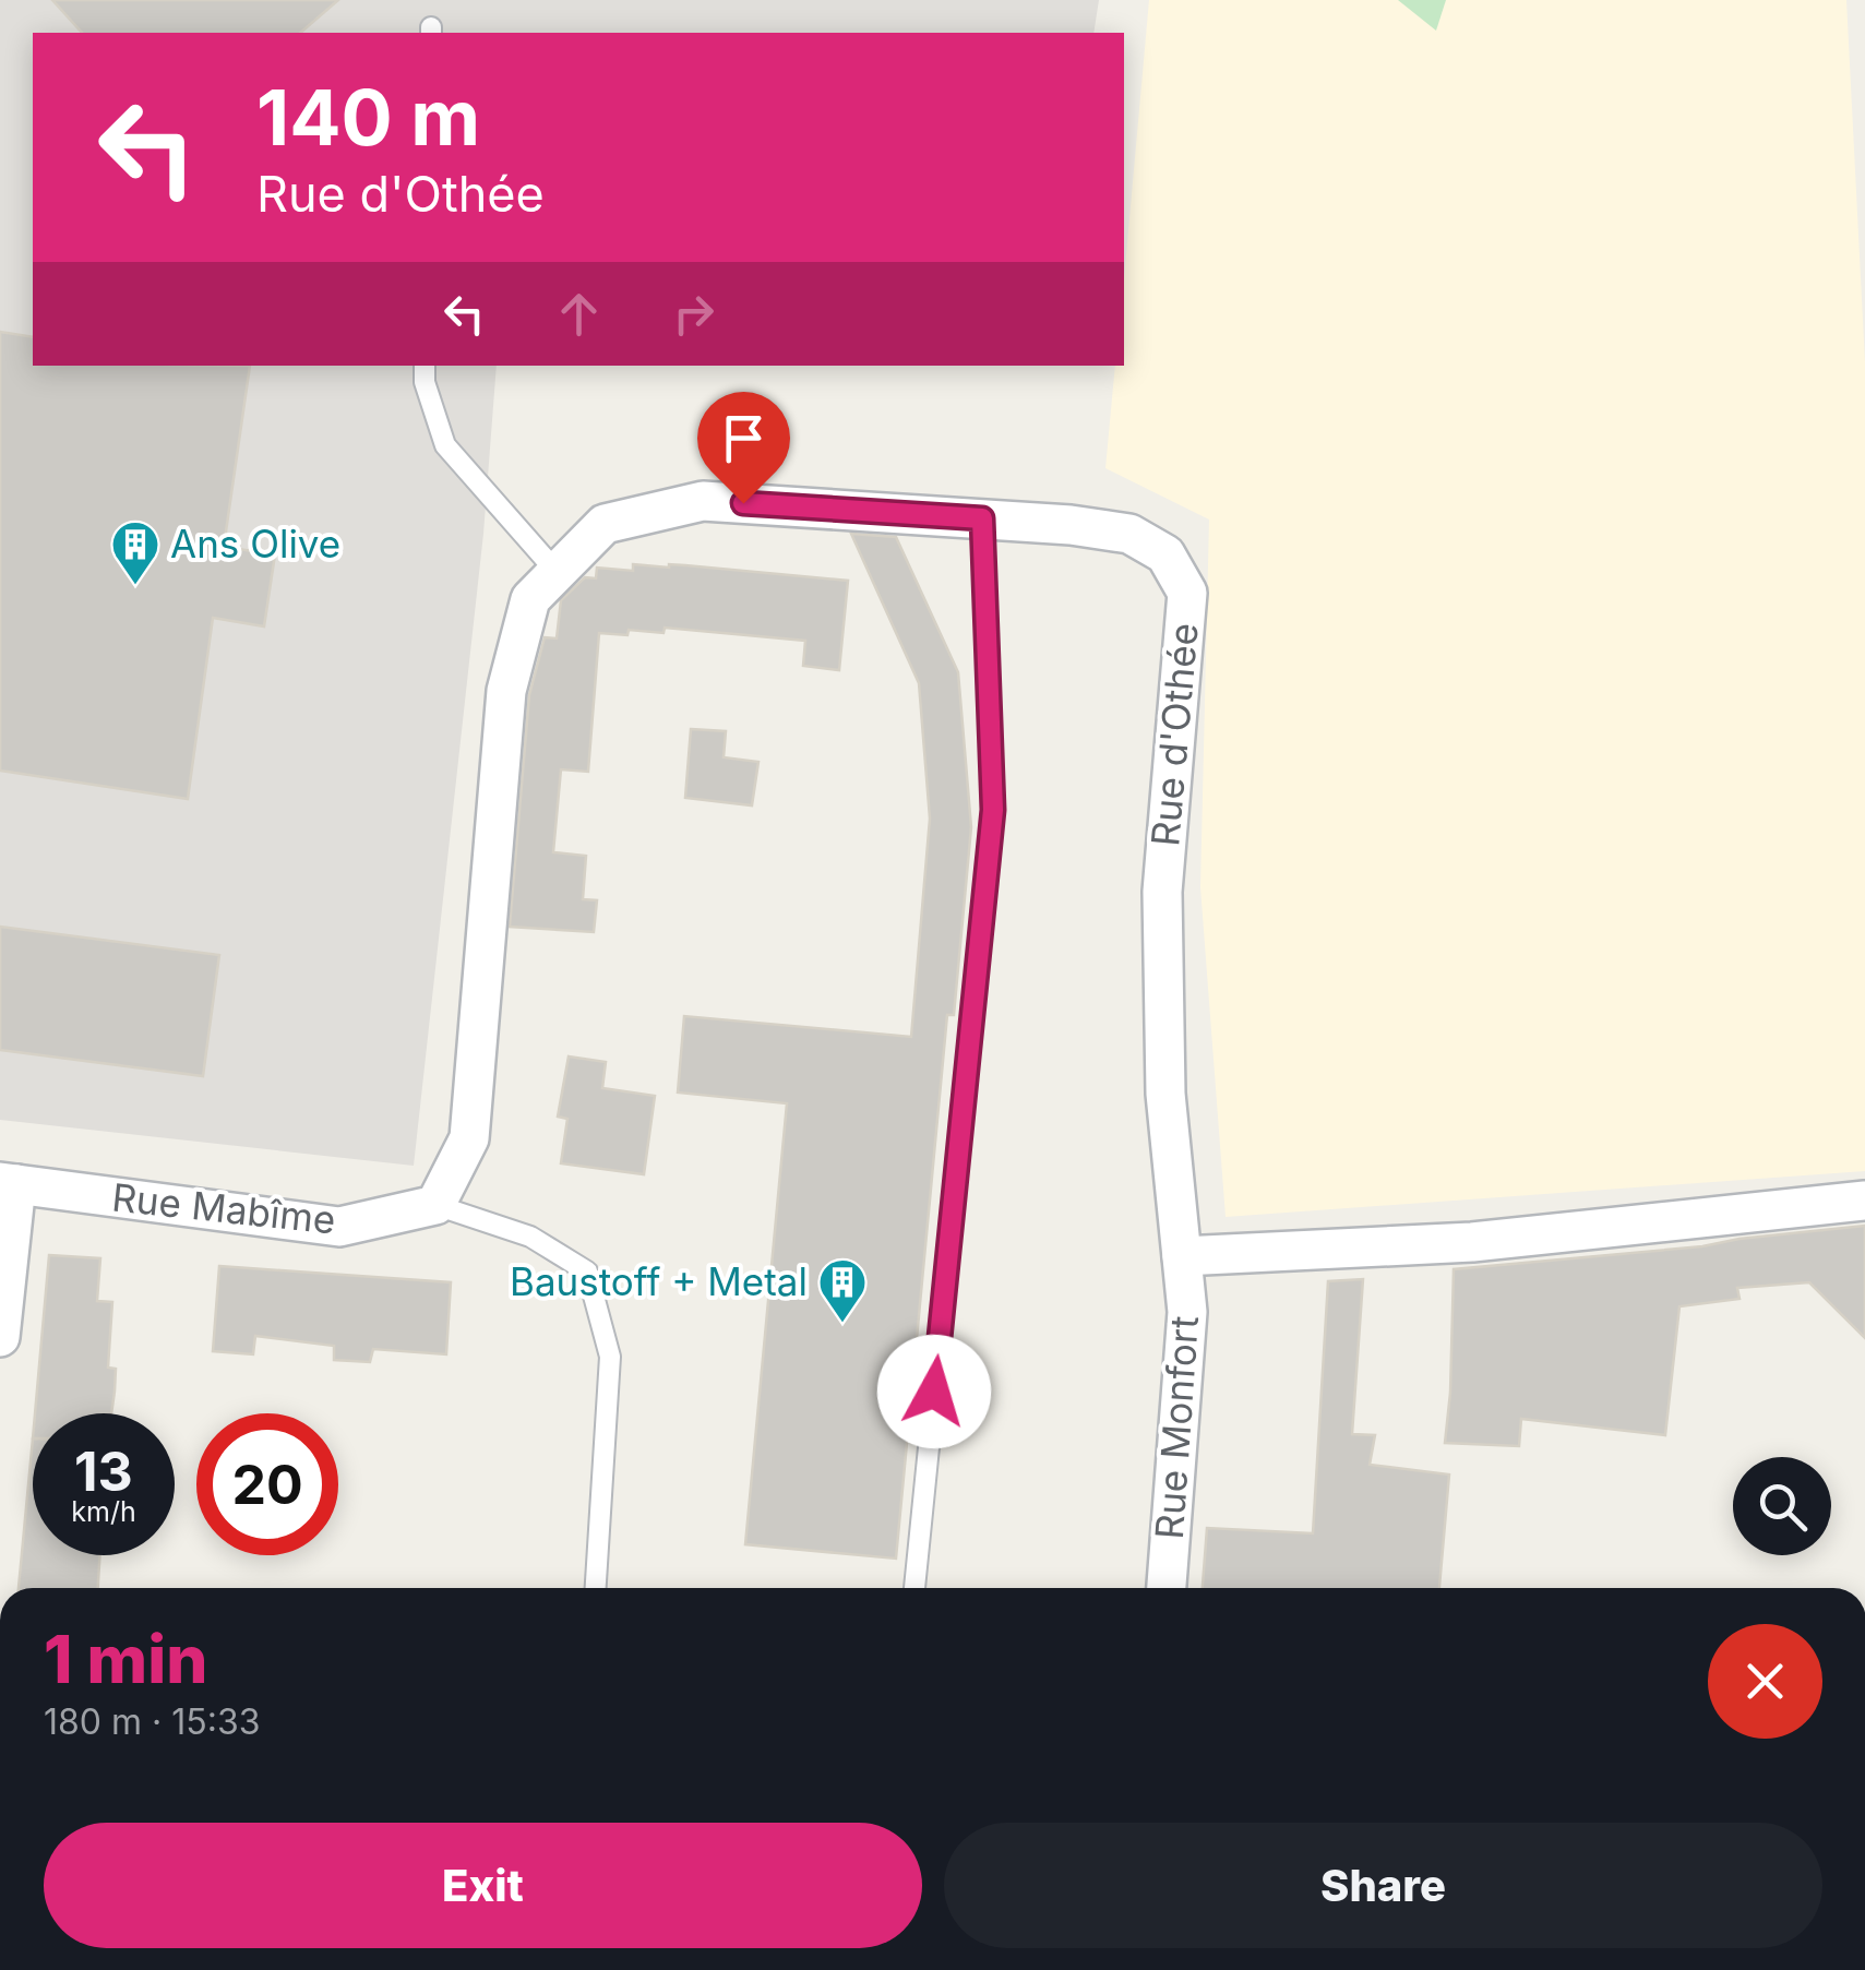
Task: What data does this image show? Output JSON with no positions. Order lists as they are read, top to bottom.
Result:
{
  "streets": {
    "street": ["Rue d'Othée", "Rue Mabîme", "Rue Monfort"]
  },
  "crossings": [
    ["Rue d'Othée", "Rue Mabîme"],
    ["Rue d'Othée", "Rue Monfort"]
  ],
  "places": {
    "building": ["Ans Olive", "Baustoff + Metal"]
  },
  "page": {
    "turn": ["140 m", "Rue d'Othée"],
    "speed": "13 km/h",
    "limit": "20",
    "heading": ["1 min", "180 m · 15:33"],
    "buttons": ["Exit", "Share"]
  }
}
